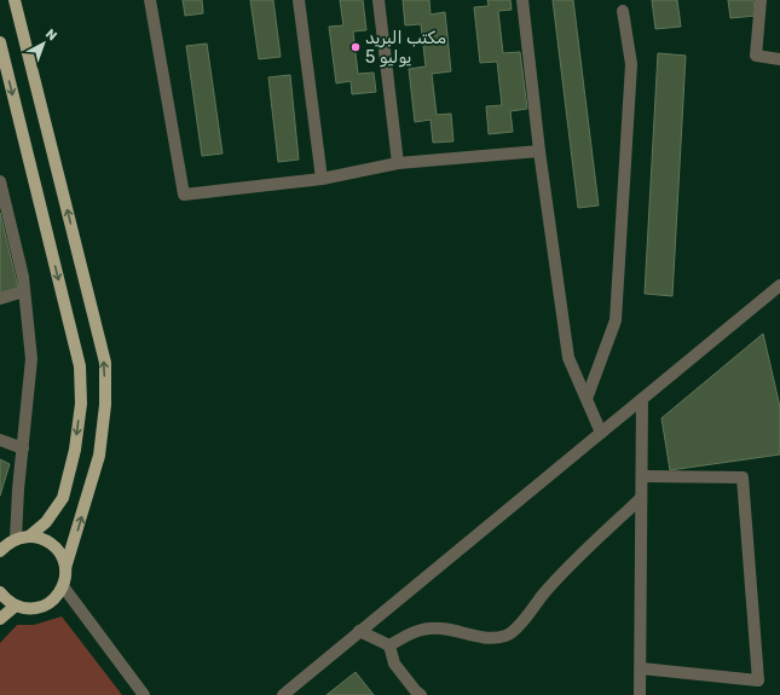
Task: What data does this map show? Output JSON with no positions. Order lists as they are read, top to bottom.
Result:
{
  "places": ["مكتب البريد 5 يوليو"],
  "north": "top right"
}
